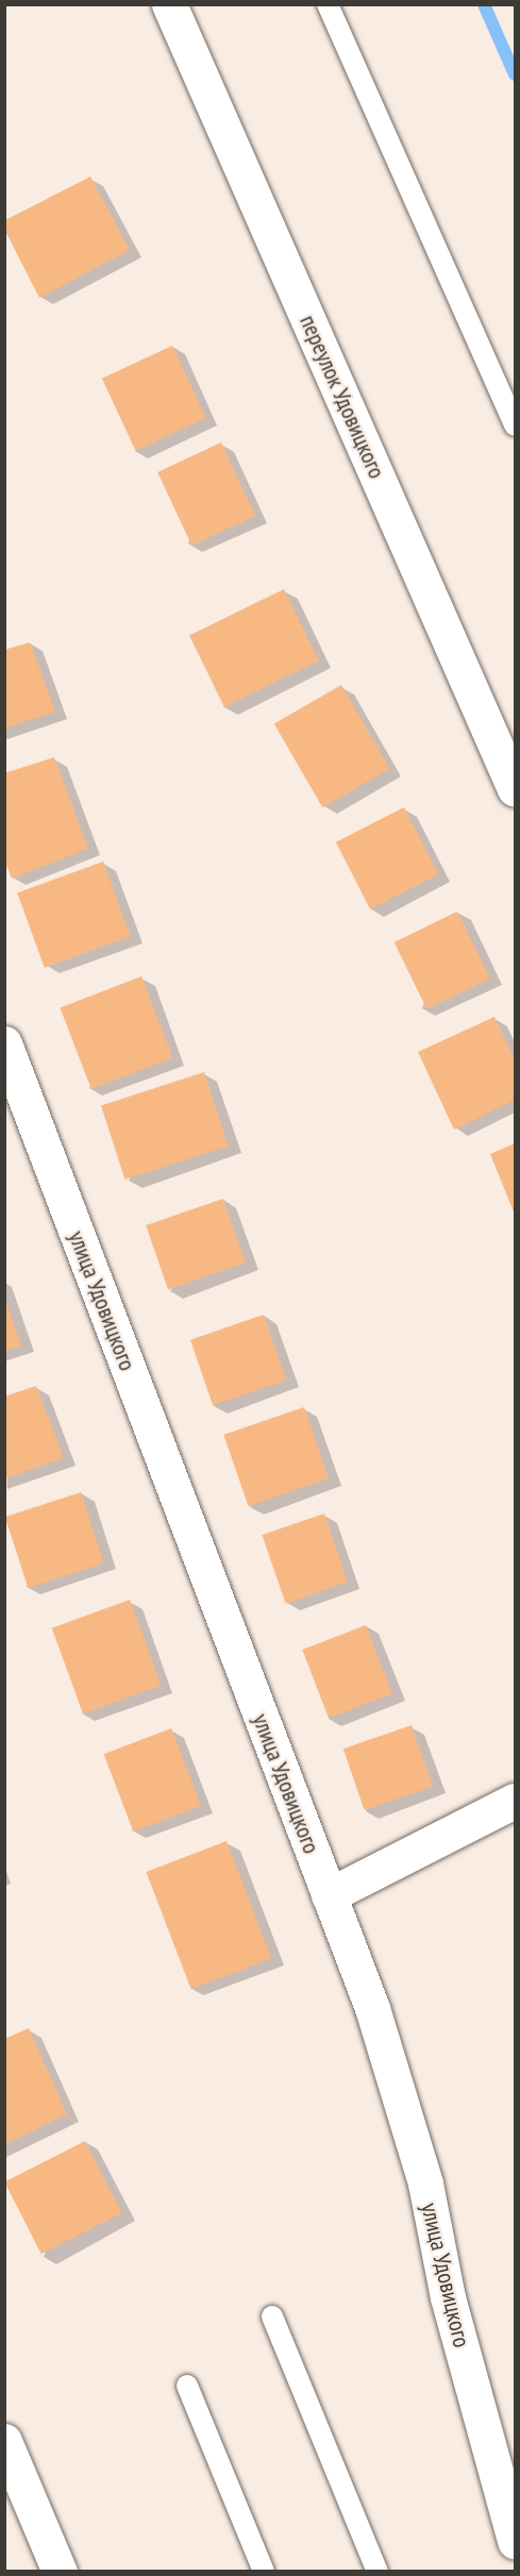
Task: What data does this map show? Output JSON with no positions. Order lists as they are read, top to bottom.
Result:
{
  "streets": {
    "street": ["переулок Удовицкого", "улица Удовицкого"]
  }
}
